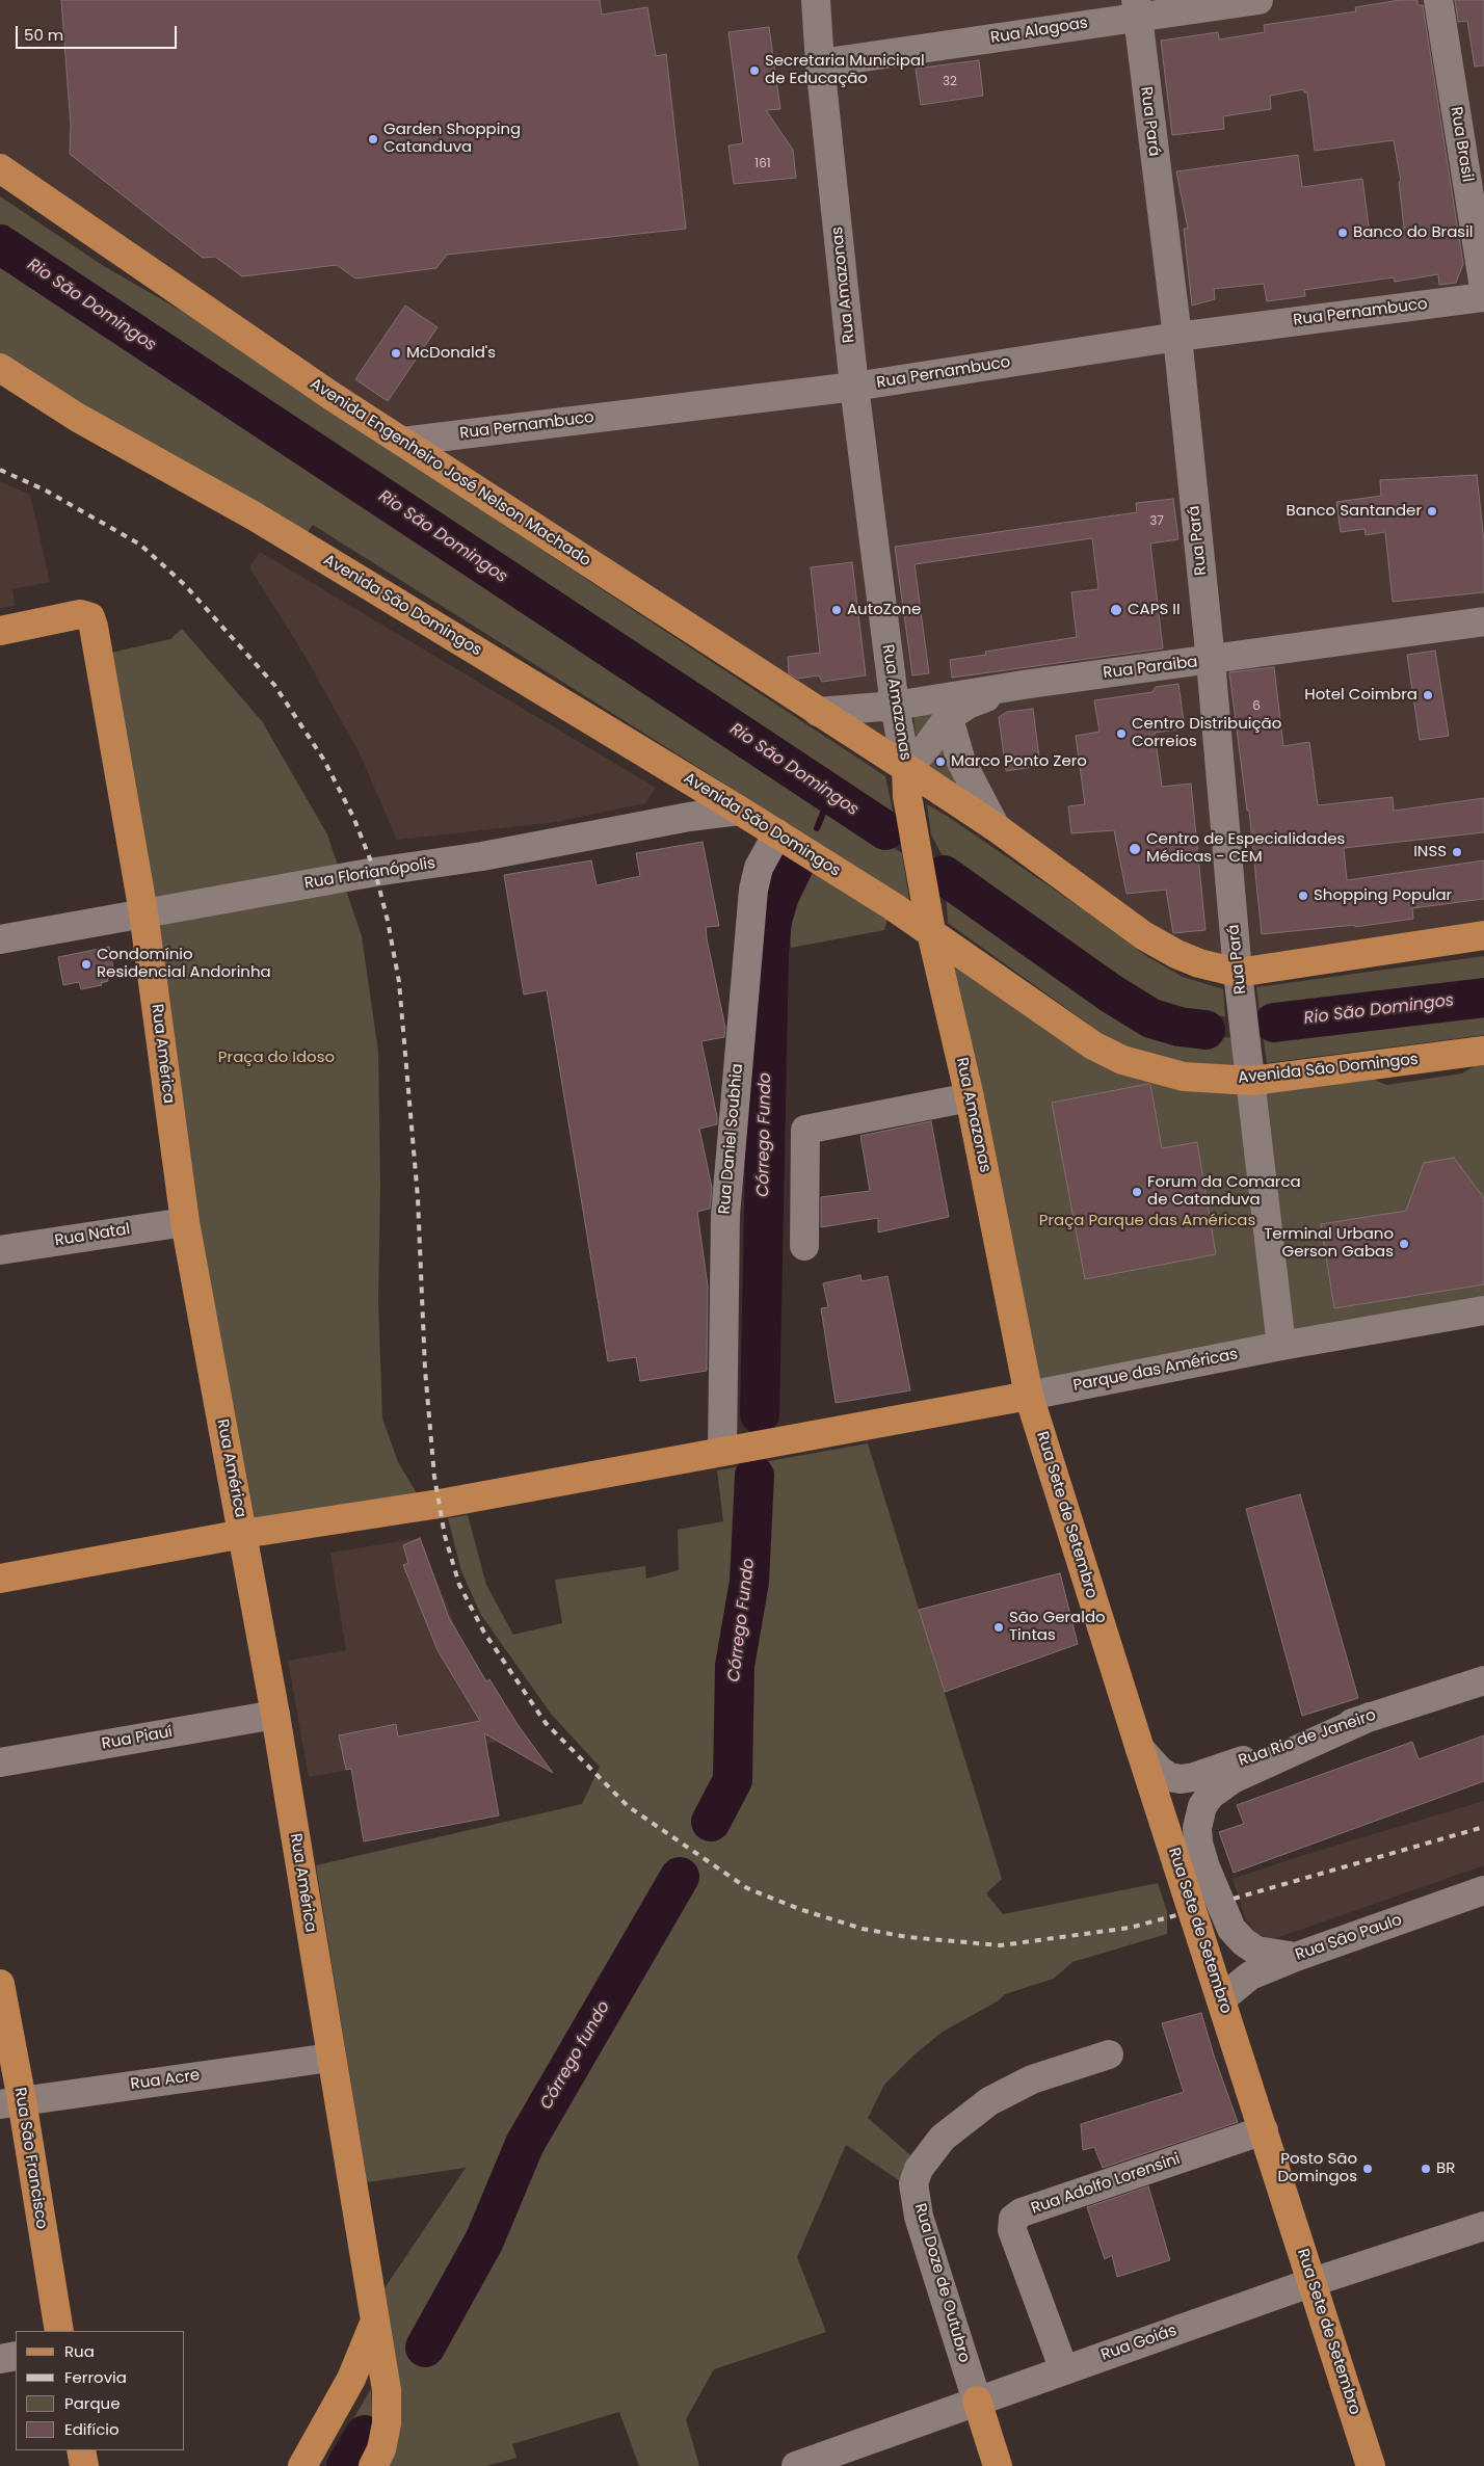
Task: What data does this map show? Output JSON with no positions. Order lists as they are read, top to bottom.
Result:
{
  "streets": {
    "main road": [
      "Rua Amazonas",
      "Avenida Engenheiro José Nelson Machado",
      "Avenida São Domingos",
      "Rua América",
      "Rua Sete de Setembro",
      "Rua São Francisco",
      "Rua Doze de Outubro"
    ],
    "street": [
      "Rua Alagoas",
      "Rua Pará",
      "Rua Brasil",
      "Rua Pernambuco",
      "Rua Paraiba",
      "Rua Florianópolis",
      "Rua Daniel Soubhia",
      "Rua Natal",
      "Parque das Américas",
      "Rua Piauí",
      "Rua Rio de Janeiro",
      "Rua São Paulo",
      "Rua Acre",
      "Rua Adolfo Lorensini",
      "Rua Goiás"
    ]
  },
  "crossings": [
    ["Rua Alagoas", "Rua Pará"],
    ["Rua Alagoas", "Rua Amazonas"],
    ["Rua Pará", "Rua Pernambuco"],
    ["Rua Pará", "Avenida São Domingos"],
    ["Rua Pará", "Rua Paraiba"],
    ["Rua Amazonas", "Rua Pernambuco"],
    ["Rua Amazonas", "Avenida Engenheiro José Nelson Machado"],
    ["Rua Amazonas", "Avenida São Domingos"],
    ["Rua Amazonas", "Rua Paraiba"],
    ["Rua Amazonas", "Parque das Américas"],
    ["Rua Amazonas", "Rua Sete de Setembro"],
    ["Rua Pernambuco", "Avenida Engenheiro José Nelson Machado"],
    ["Avenida Engenheiro José Nelson Machado", "Rua Paraiba"],
    ["Avenida São Domingos", "Rua Florianópolis"],
    ["Avenida São Domingos", "Rua Daniel Soubhia"],
    ["Rua Florianópolis", "Rua América"],
    ["Rua América", "Rua Natal"],
    ["Rua América", "Rua Piauí"],
    ["Rua América", "Rua Acre"],
    ["Parque das Américas", "Rua Sete de Setembro"],
    ["Rua Sete de Setembro", "Rua Rio de Janeiro"],
    ["Rua Sete de Setembro", "Rua São Paulo"],
    ["Rua Sete de Setembro", "Rua Adolfo Lorensini"],
    ["Rua Sete de Setembro", "Rua Goiás"],
    ["Rua Acre", "Rua São Francisco"],
    ["Rua Adolfo Lorensini", "Rua Goiás"],
    ["Rua Doze de Outubro", "Rua Goiás"]
  ],
  "water": ["Rio São Domingos", "Córrego Fundo", "Córrego fundo"],
  "parks": ["Praça do Idoso", "Praça Parque das Américas"],
  "places": [
    "Secretaria Municipal de Educação",
    "Garden Shopping Catanduva",
    "Banco do Brasil",
    "McDonald's",
    "Banco Santander",
    "AutoZone",
    "CAPS II",
    "Hotel Coimbra",
    "Centro Distribuição Correios",
    "Marco Ponto Zero",
    "Centro de Especialidades Médicas - CEM",
    "INSS",
    "Shopping Popular",
    "Condomínio Residencial Andorinha",
    "Forum da Comarca de Catanduva",
    "Terminal Urbano Gerson Gabas",
    "São Geraldo Tintas",
    "Posto São Domingos",
    "BR"
  ],
  "house_numbers": [
    "32",
    "161",
    "37",
    "6"
  ],
  "legend": [
    "Rua",
    "Ferrovia",
    "Parque",
    "Edifício"
  ],
  "scale_bar": "50 m"
}
